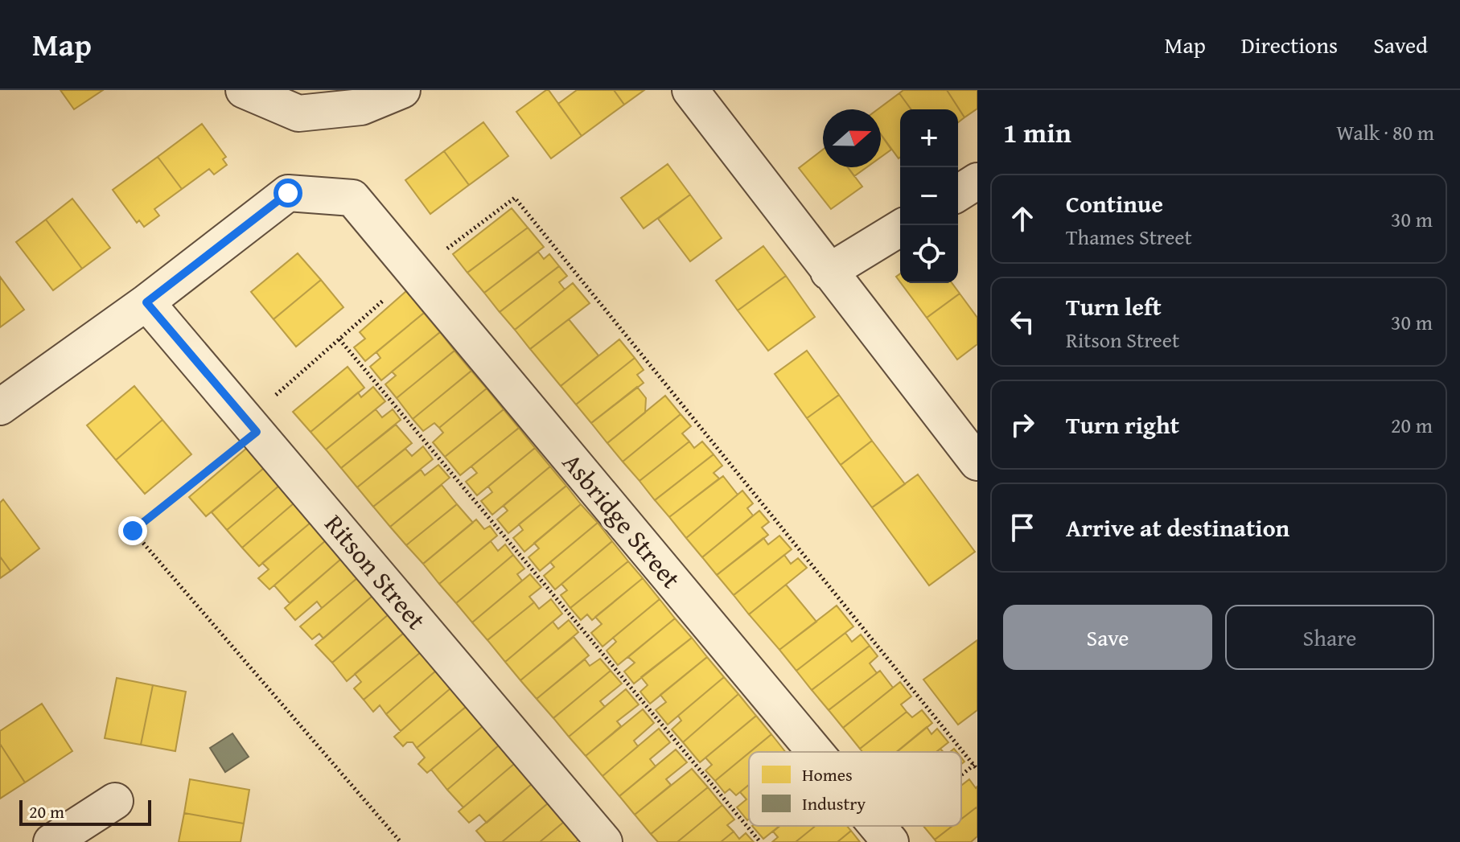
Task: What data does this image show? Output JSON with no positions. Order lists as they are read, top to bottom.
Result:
{
  "streets": {
    "street": ["Asbridge Street", "Ritson Street"]
  },
  "crossings": [
    ["Asbridge Street", "Ritson Street"]
  ],
  "legend": ["Homes", "Industry"],
  "scale_bar": "20 m",
  "north": "right",
  "page": {
    "header": "Map",
    "nav": ["Map", "Directions", "Saved"],
    "heading": ["1 min", "Walk · 80 m"],
    "map_buttons": ["+", "−"],
    "list": [
      ["Continue", "Thames Street", "30 m"],
      ["Turn left", "Ritson Street", "30 m"],
      ["Turn right", "20 m"],
      "Arrive at destination"
    ],
    "buttons": ["Save", "Share"],
    "scale": "20 m"
  }
}
